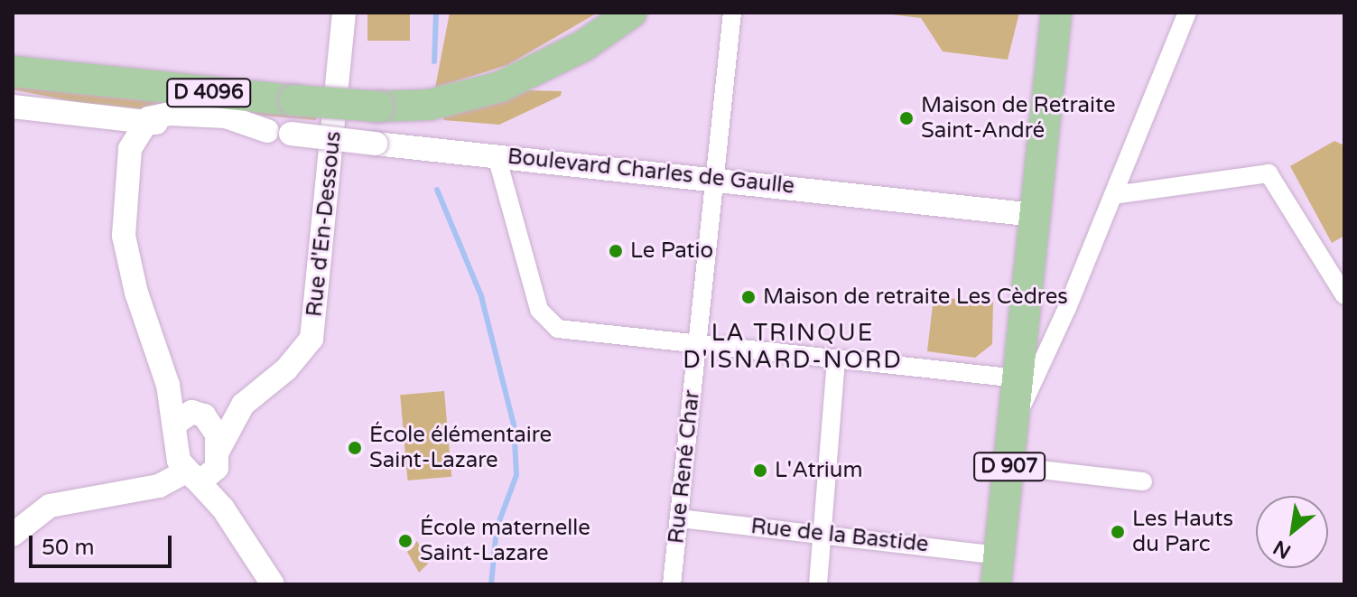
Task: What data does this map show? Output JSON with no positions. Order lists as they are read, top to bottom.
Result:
{
  "streets": {
    "main road": ["D 4096", "D 907"],
    "street": [
      "Boulevard Charles de Gaulle",
      "Rue d'En-Dessous",
      "Rue René Char",
      "Rue de la Bastide"
    ]
  },
  "crossings": [
    ["Boulevard Charles de Gaulle", "Rue René Char"],
    ["Boulevard Charles de Gaulle", "D 907"],
    ["Rue René Char", "Rue de la Bastide"],
    ["D 907", "Rue de la Bastide"]
  ],
  "districts": ["LA TRINQUE D'ISNARD-NORD"],
  "places": [
    "Maison de Retraite Saint-André",
    "Le Patio",
    "Maison de retraite Les Cèdres",
    "École élémentaire Saint-Lazare",
    "L'Atrium",
    "Les Hauts du Parc",
    "École maternelle Saint-Lazare"
  ],
  "scale_bar": "50 m",
  "north": "bottom left"
}
